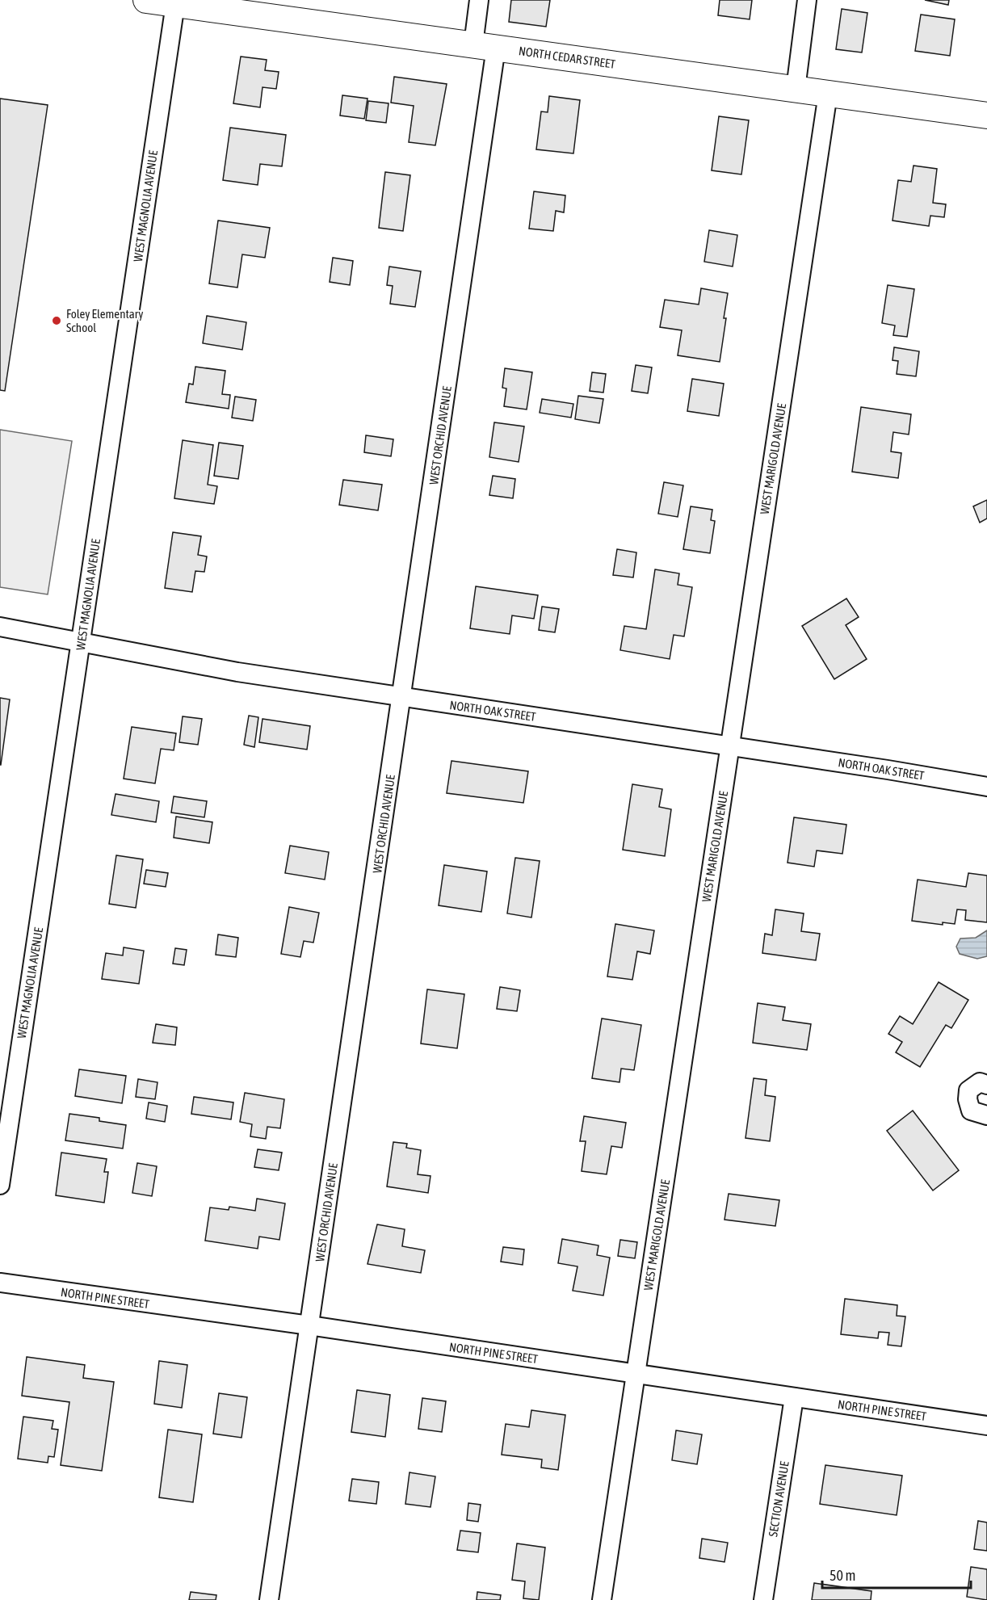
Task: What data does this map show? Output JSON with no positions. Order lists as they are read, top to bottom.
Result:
{
  "streets": {
    "street": [
      "NORTH CEDAR STREET",
      "WEST MAGNOLIA AVENUE",
      "WEST ORCHID AVENUE",
      "WEST MARIGOLD AVENUE",
      "NORTH OAK STREET",
      "NORTH PINE STREET",
      "SECTION AVENUE"
    ]
  },
  "crossings": [
    ["NORTH CEDAR STREET", "WEST MAGNOLIA AVENUE"],
    ["NORTH CEDAR STREET", "WEST ORCHID AVENUE"],
    ["NORTH CEDAR STREET", "WEST MARIGOLD AVENUE"],
    ["WEST MAGNOLIA AVENUE", "NORTH OAK STREET"],
    ["WEST ORCHID AVENUE", "NORTH OAK STREET"],
    ["WEST ORCHID AVENUE", "NORTH PINE STREET"],
    ["WEST MARIGOLD AVENUE", "NORTH OAK STREET"],
    ["WEST MARIGOLD AVENUE", "NORTH PINE STREET"],
    ["NORTH PINE STREET", "SECTION AVENUE"]
  ],
  "places": ["Foley Elementary School"],
  "scale_bar": "50 m"
}
